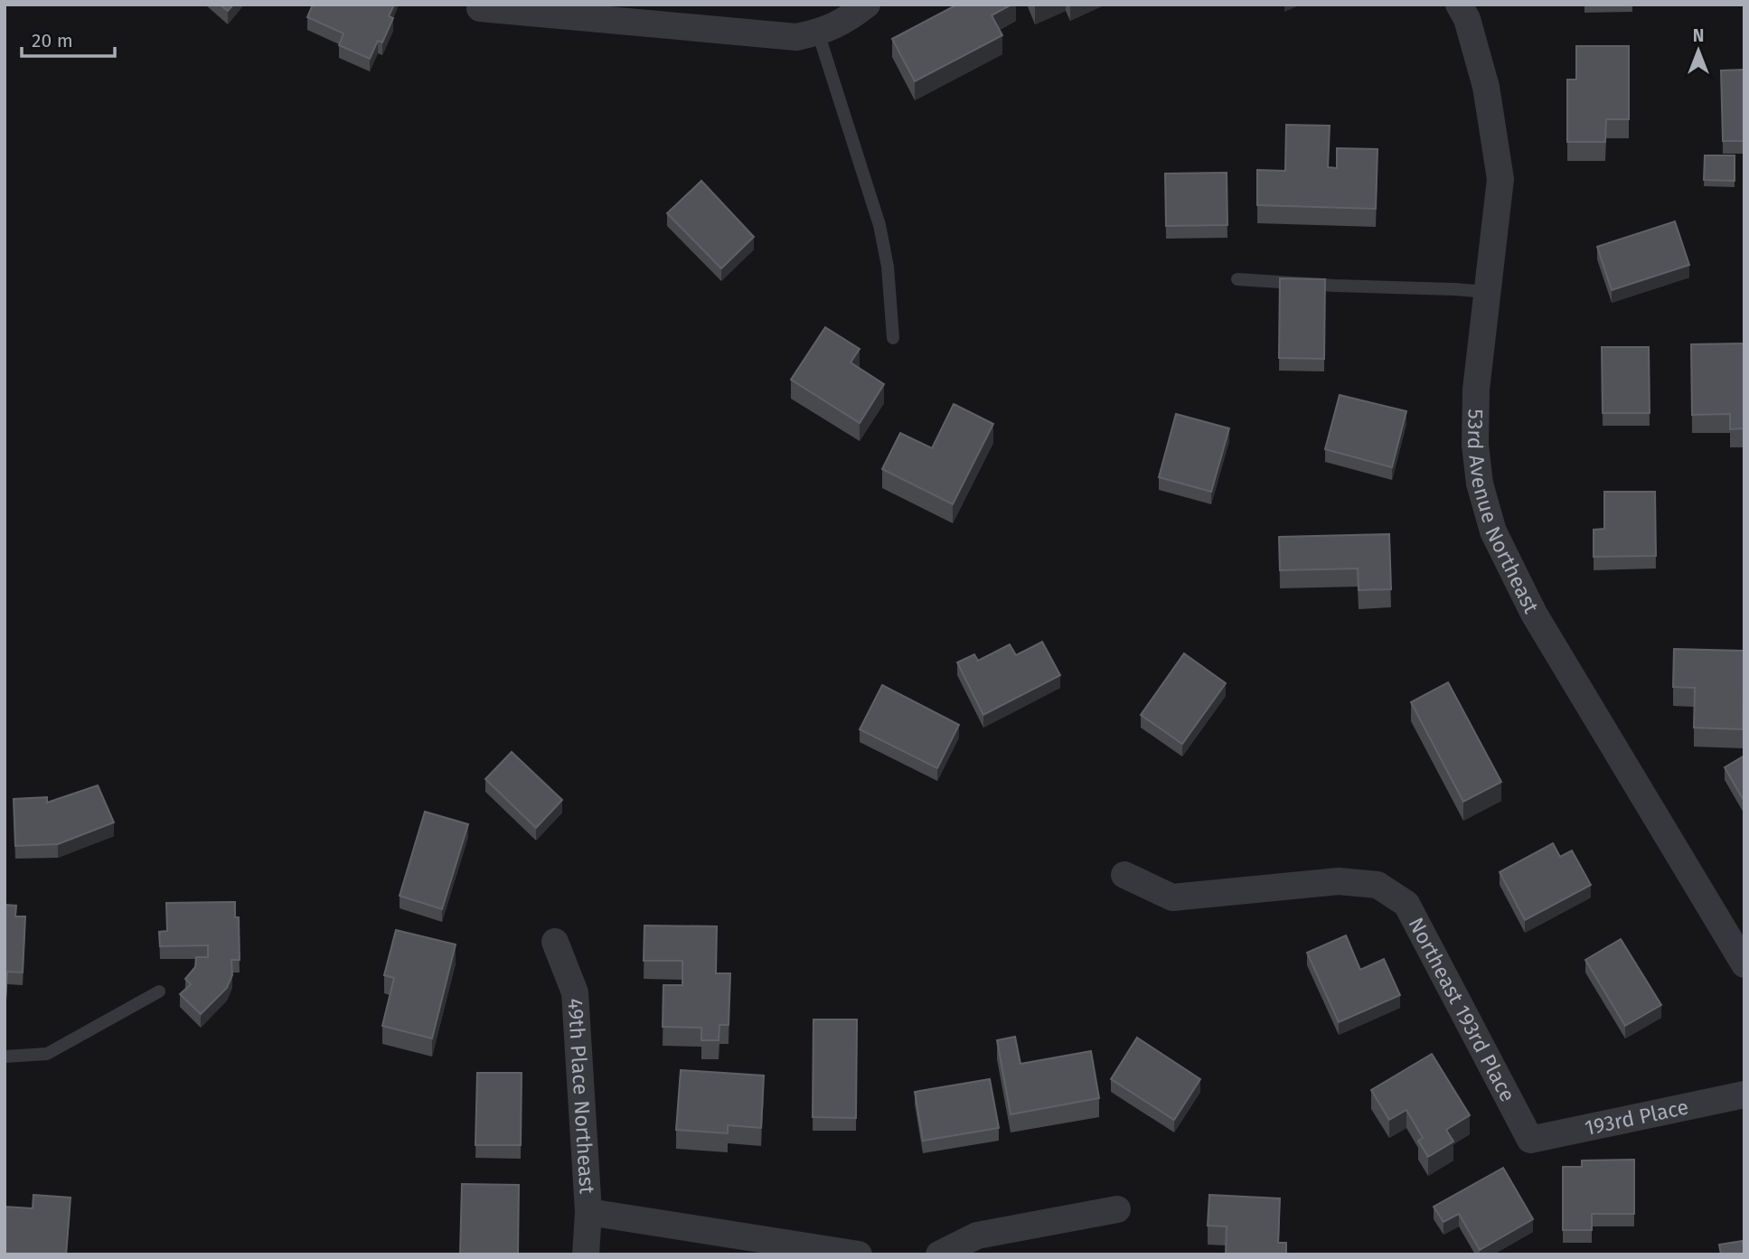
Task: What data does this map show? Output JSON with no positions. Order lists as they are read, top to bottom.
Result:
{
  "streets": {
    "street": [
      "53rd Avenue Northeast",
      "Northeast 193rd Place",
      "49th Place Northeast",
      "193rd Place"
    ]
  },
  "crossings": [
    ["Northeast 193rd Place", "193rd Place"]
  ],
  "scale_bar": "20 m",
  "north": "top"
}
